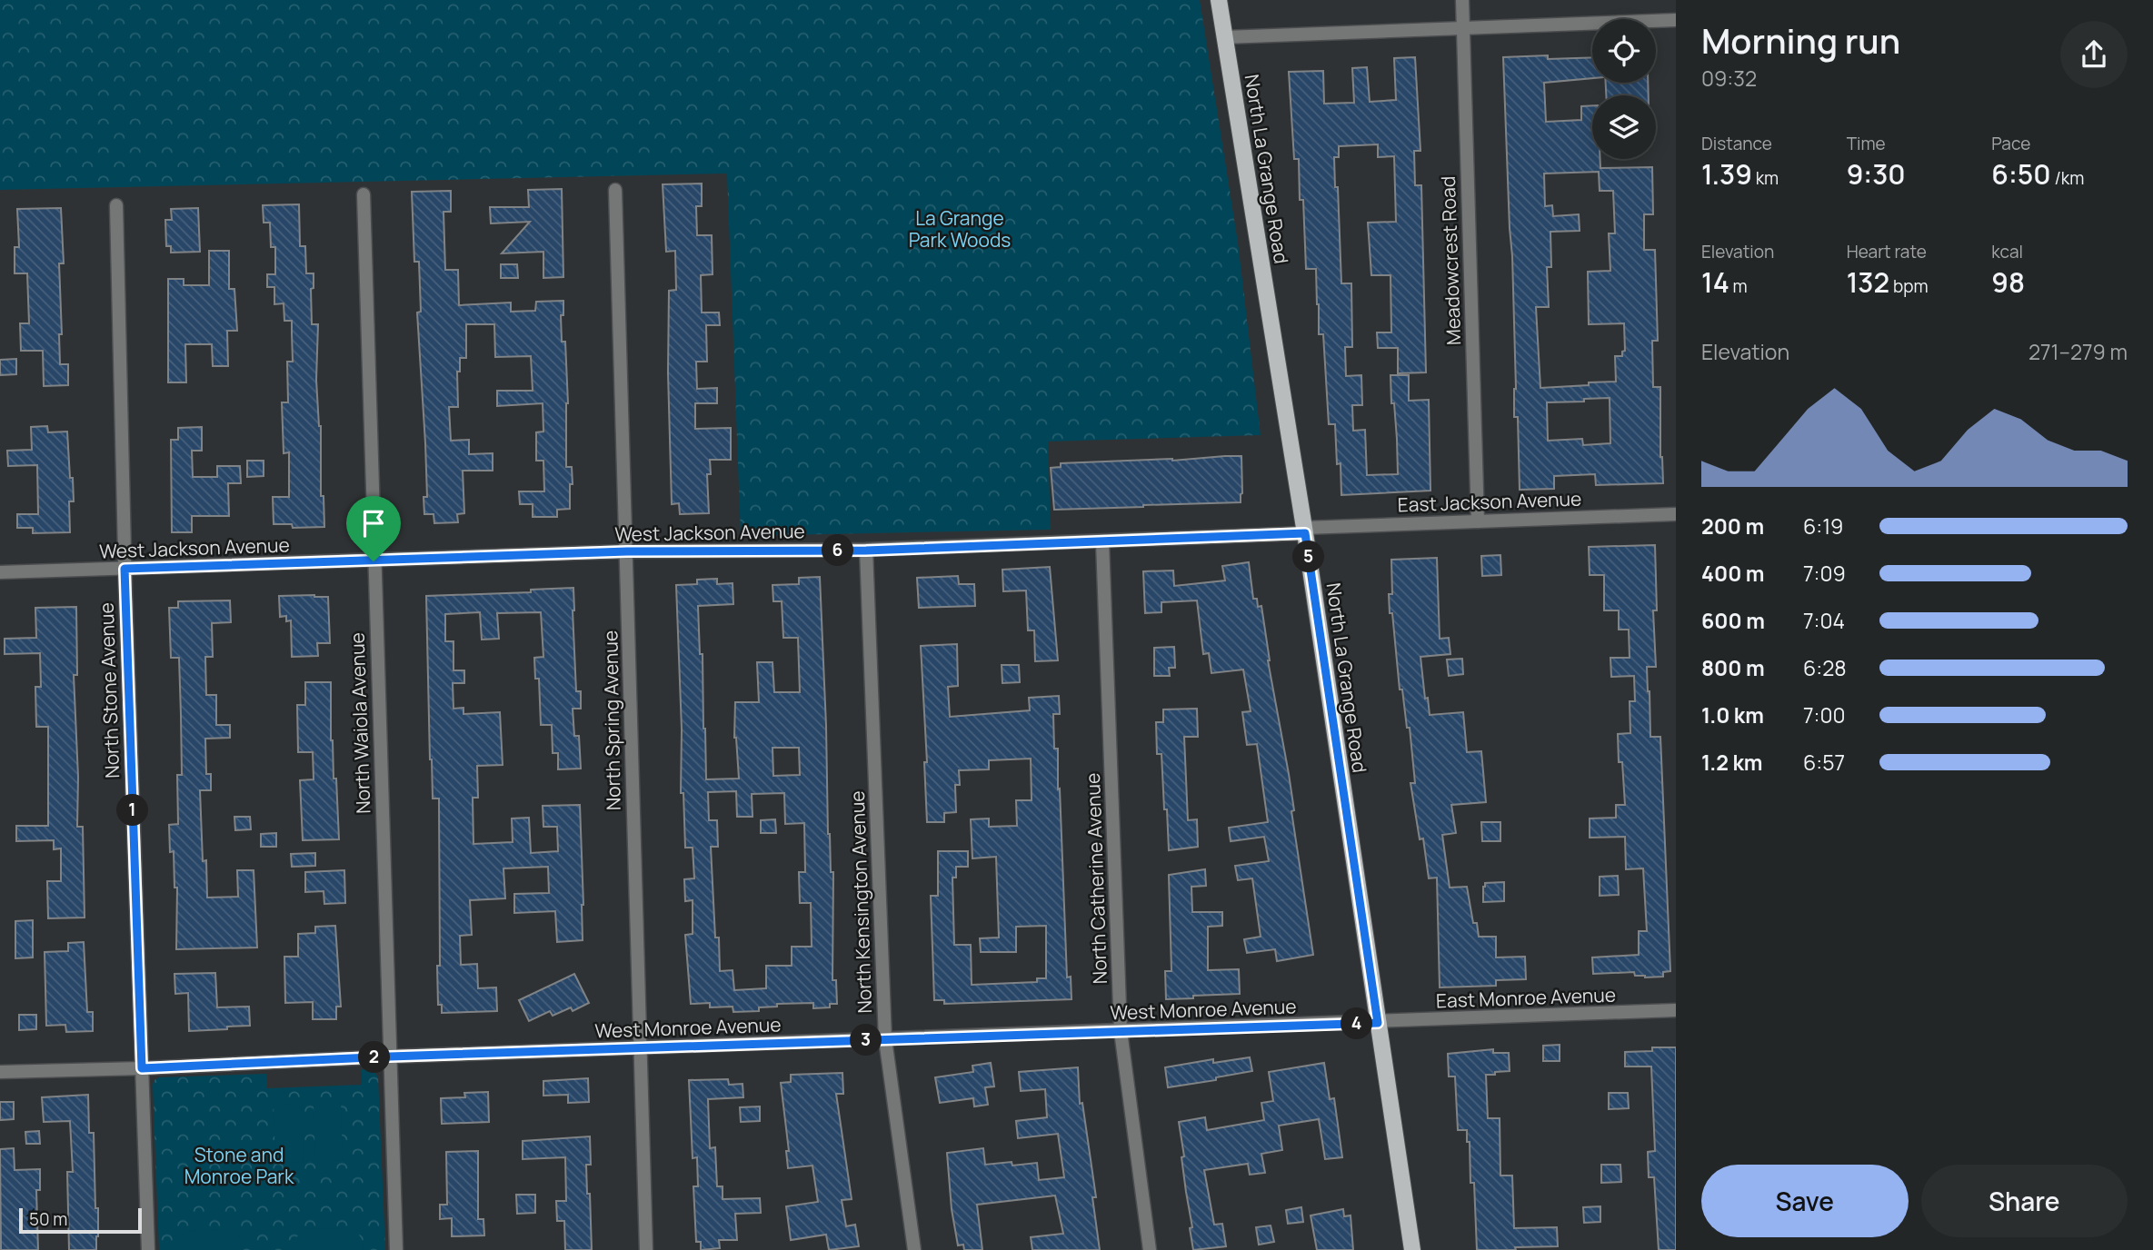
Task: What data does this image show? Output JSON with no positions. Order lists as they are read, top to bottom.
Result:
{
  "streets": {
    "main road": ["North La Grange Road"],
    "street": [
      "Meadowcrest Road",
      "East Jackson Avenue",
      "West Jackson Avenue",
      "North Stone Avenue",
      "North Spring Avenue",
      "North Waiola Avenue",
      "North Catherine Avenue",
      "North Kensington Avenue",
      "East Monroe Avenue",
      "West Monroe Avenue"
    ]
  },
  "crossings": [
    ["North La Grange Road", "East Jackson Avenue"],
    ["North La Grange Road", "West Jackson Avenue"],
    ["North La Grange Road", "East Monroe Avenue"],
    ["North La Grange Road", "West Monroe Avenue"],
    ["Meadowcrest Road", "East Jackson Avenue"],
    ["East Jackson Avenue", "West Jackson Avenue"],
    ["West Jackson Avenue", "North Stone Avenue"],
    ["West Jackson Avenue", "North Spring Avenue"],
    ["West Jackson Avenue", "North Waiola Avenue"],
    ["West Jackson Avenue", "North Catherine Avenue"],
    ["West Jackson Avenue", "North Kensington Avenue"],
    ["North Stone Avenue", "West Monroe Avenue"],
    ["North Spring Avenue", "West Monroe Avenue"],
    ["North Waiola Avenue", "West Monroe Avenue"],
    ["North Catherine Avenue", "West Monroe Avenue"],
    ["North Kensington Avenue", "West Monroe Avenue"],
    ["East Monroe Avenue", "West Monroe Avenue"]
  ],
  "parks": ["La Grange Park Woods", "Stone and Monroe Park"],
  "scale_bar": "50 m",
  "page": {
    "heading": ["Morning run", "09:32"],
    "stats": [
      ["Distance", "1.39 km"],
      ["Time", "9:30"],
      ["Pace", "6:50 /km"],
      ["Elevation", "14 m"],
      ["Heart rate", "132 bpm"],
      ["kcal", "98"]
    ],
    "chart": ["Elevation", "271–279 m"],
    "list": [
      {
        "name": "200 m",
        "note": "6:19"
      },
      {
        "name": "400 m",
        "note": "7:09"
      },
      {
        "name": "600 m",
        "note": "7:04"
      },
      {
        "name": "800 m",
        "note": "6:28"
      },
      {
        "name": "1.0 km",
        "note": "7:00"
      },
      {
        "name": "1.2 km",
        "note": "6:57"
      }
    ],
    "pins": [
      "6",
      "5",
      "1",
      "4",
      "3",
      "2"
    ],
    "buttons": ["Save", "Share"],
    "scale": "50 m"
  }
}
